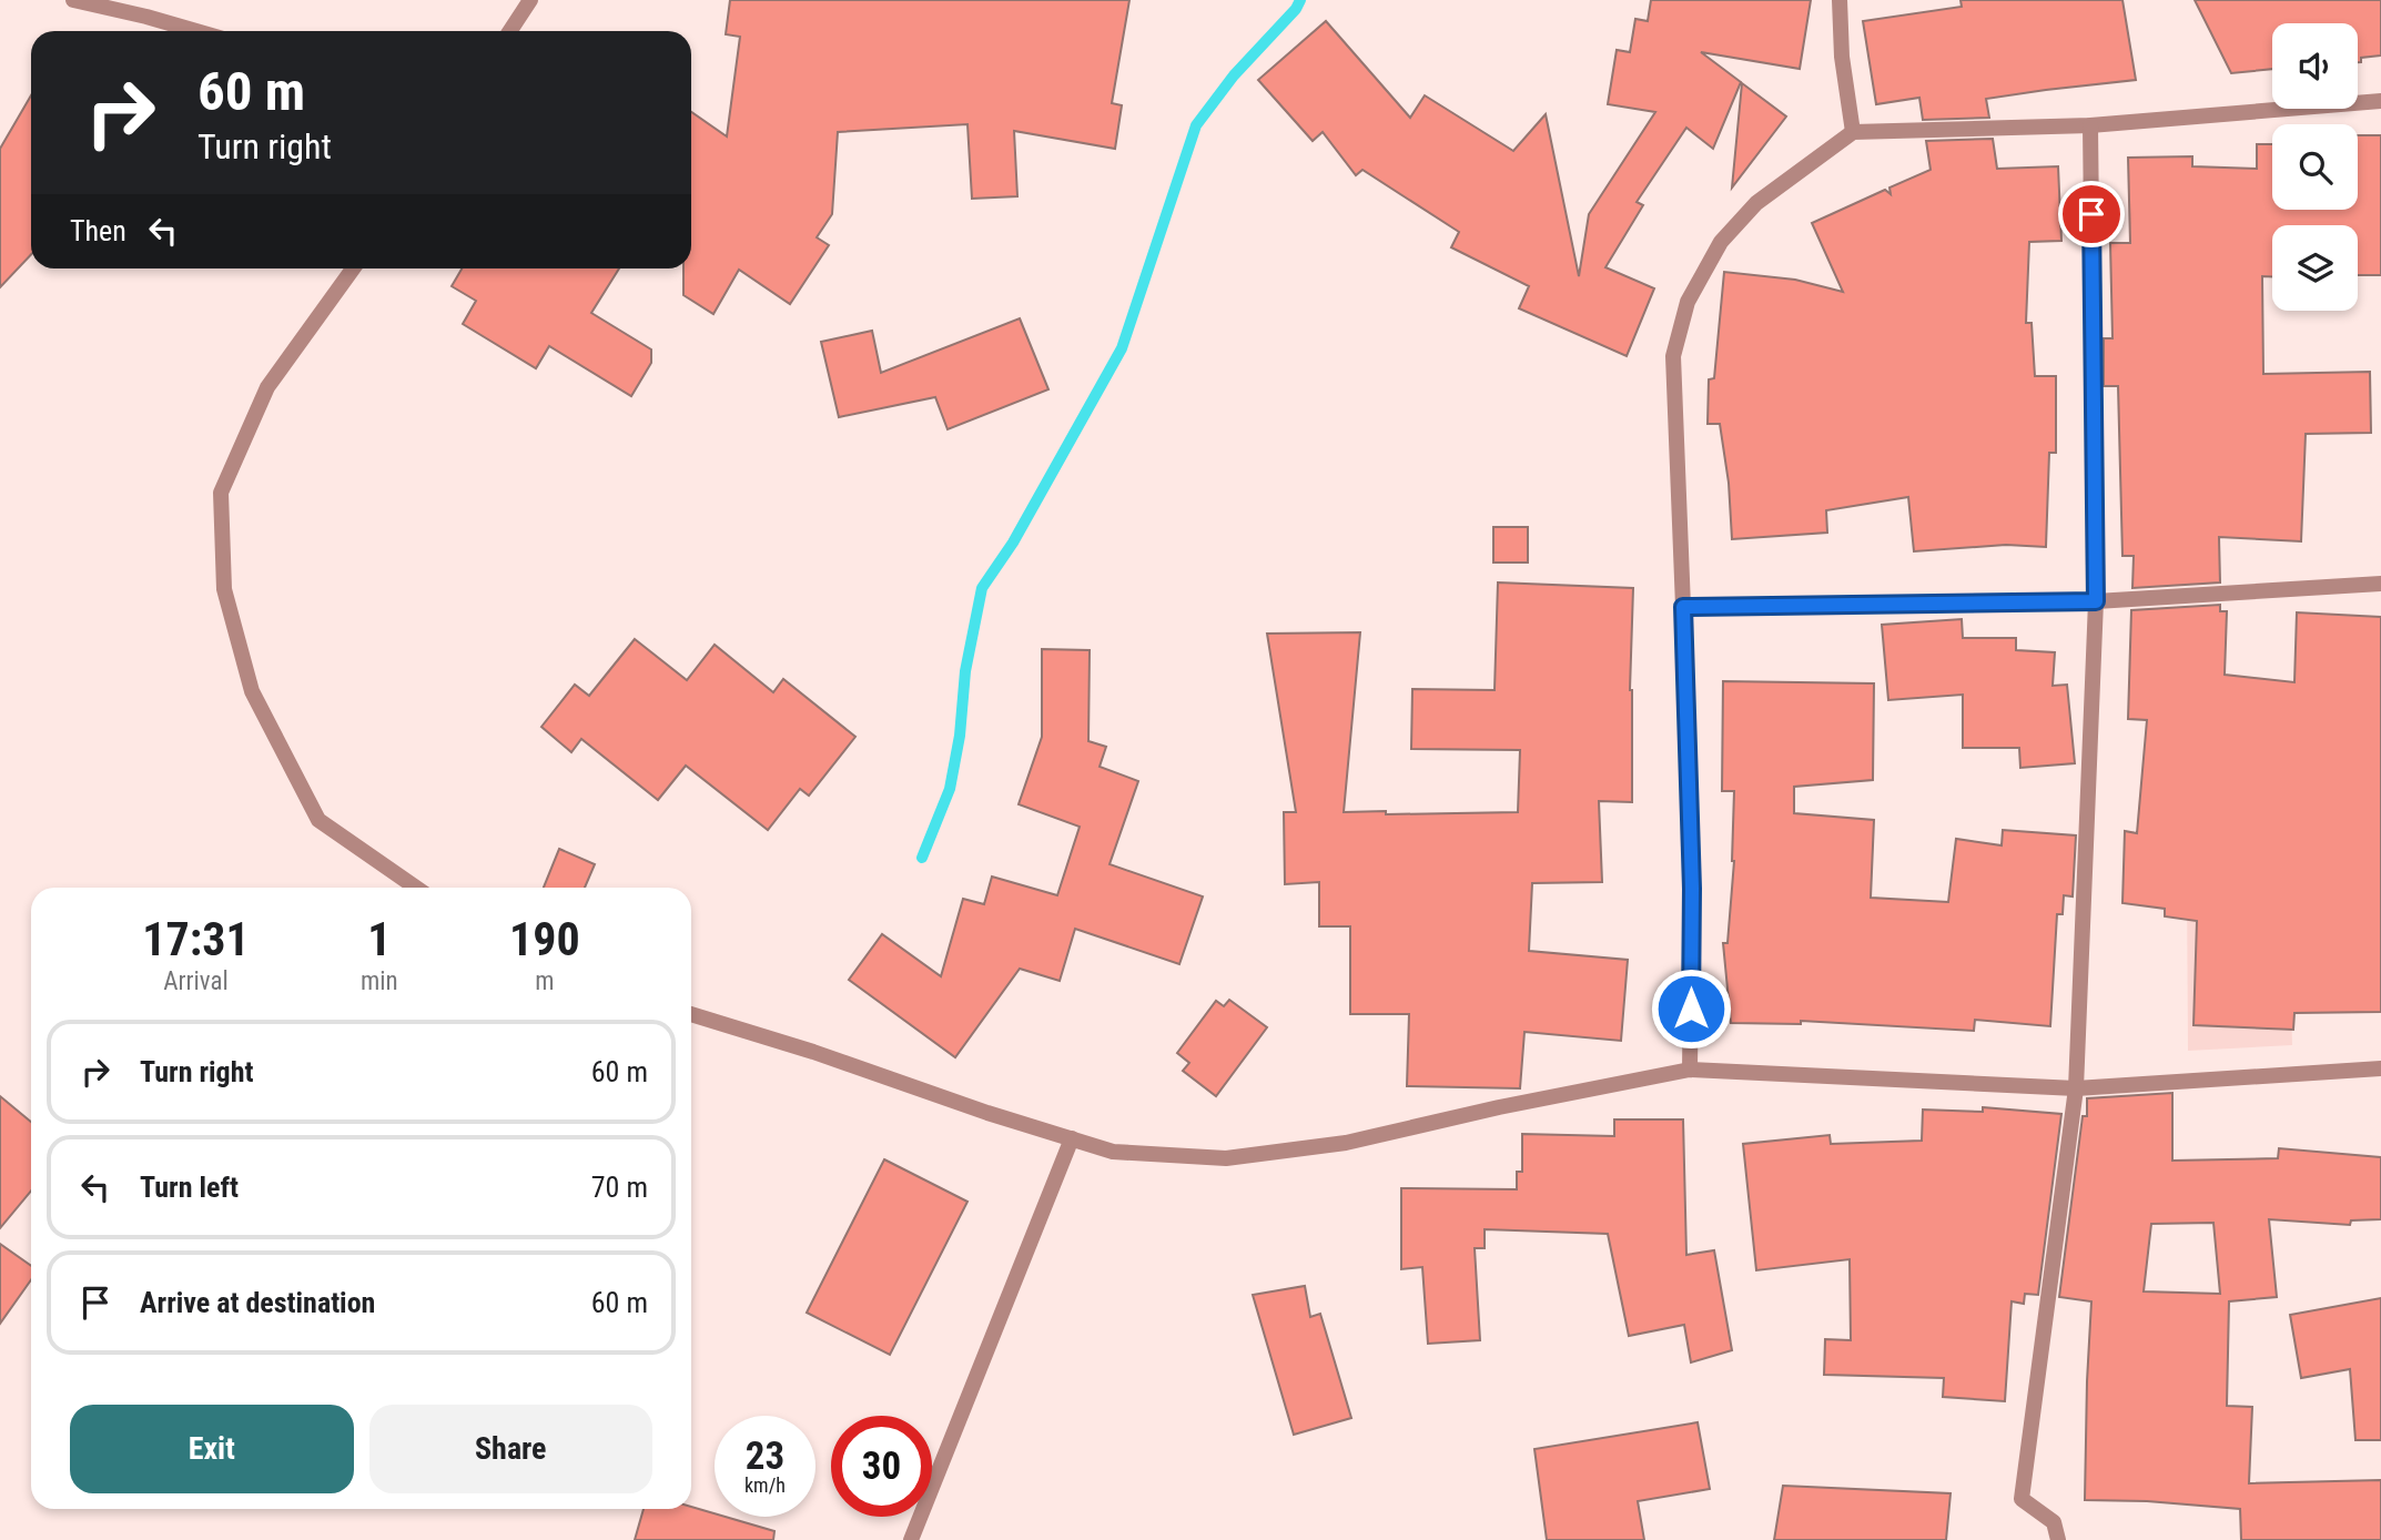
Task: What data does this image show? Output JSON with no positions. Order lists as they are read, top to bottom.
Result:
{
  "page": {
    "turn": ["60 m", "Turn right"],
    "then": "Then",
    "eta": [
      "17:31",
      "Arrival",
      "1",
      "min",
      "190",
      "m"
    ],
    "list": [
      {
        "name": "Turn right",
        "value": "60 m"
      },
      {
        "name": "Turn left",
        "value": "70 m"
      },
      {
        "name": "Arrive at destination",
        "value": "60 m"
      }
    ],
    "buttons": ["Exit", "Share"],
    "speed": "23 km/h",
    "limit": "30"
  }
}
